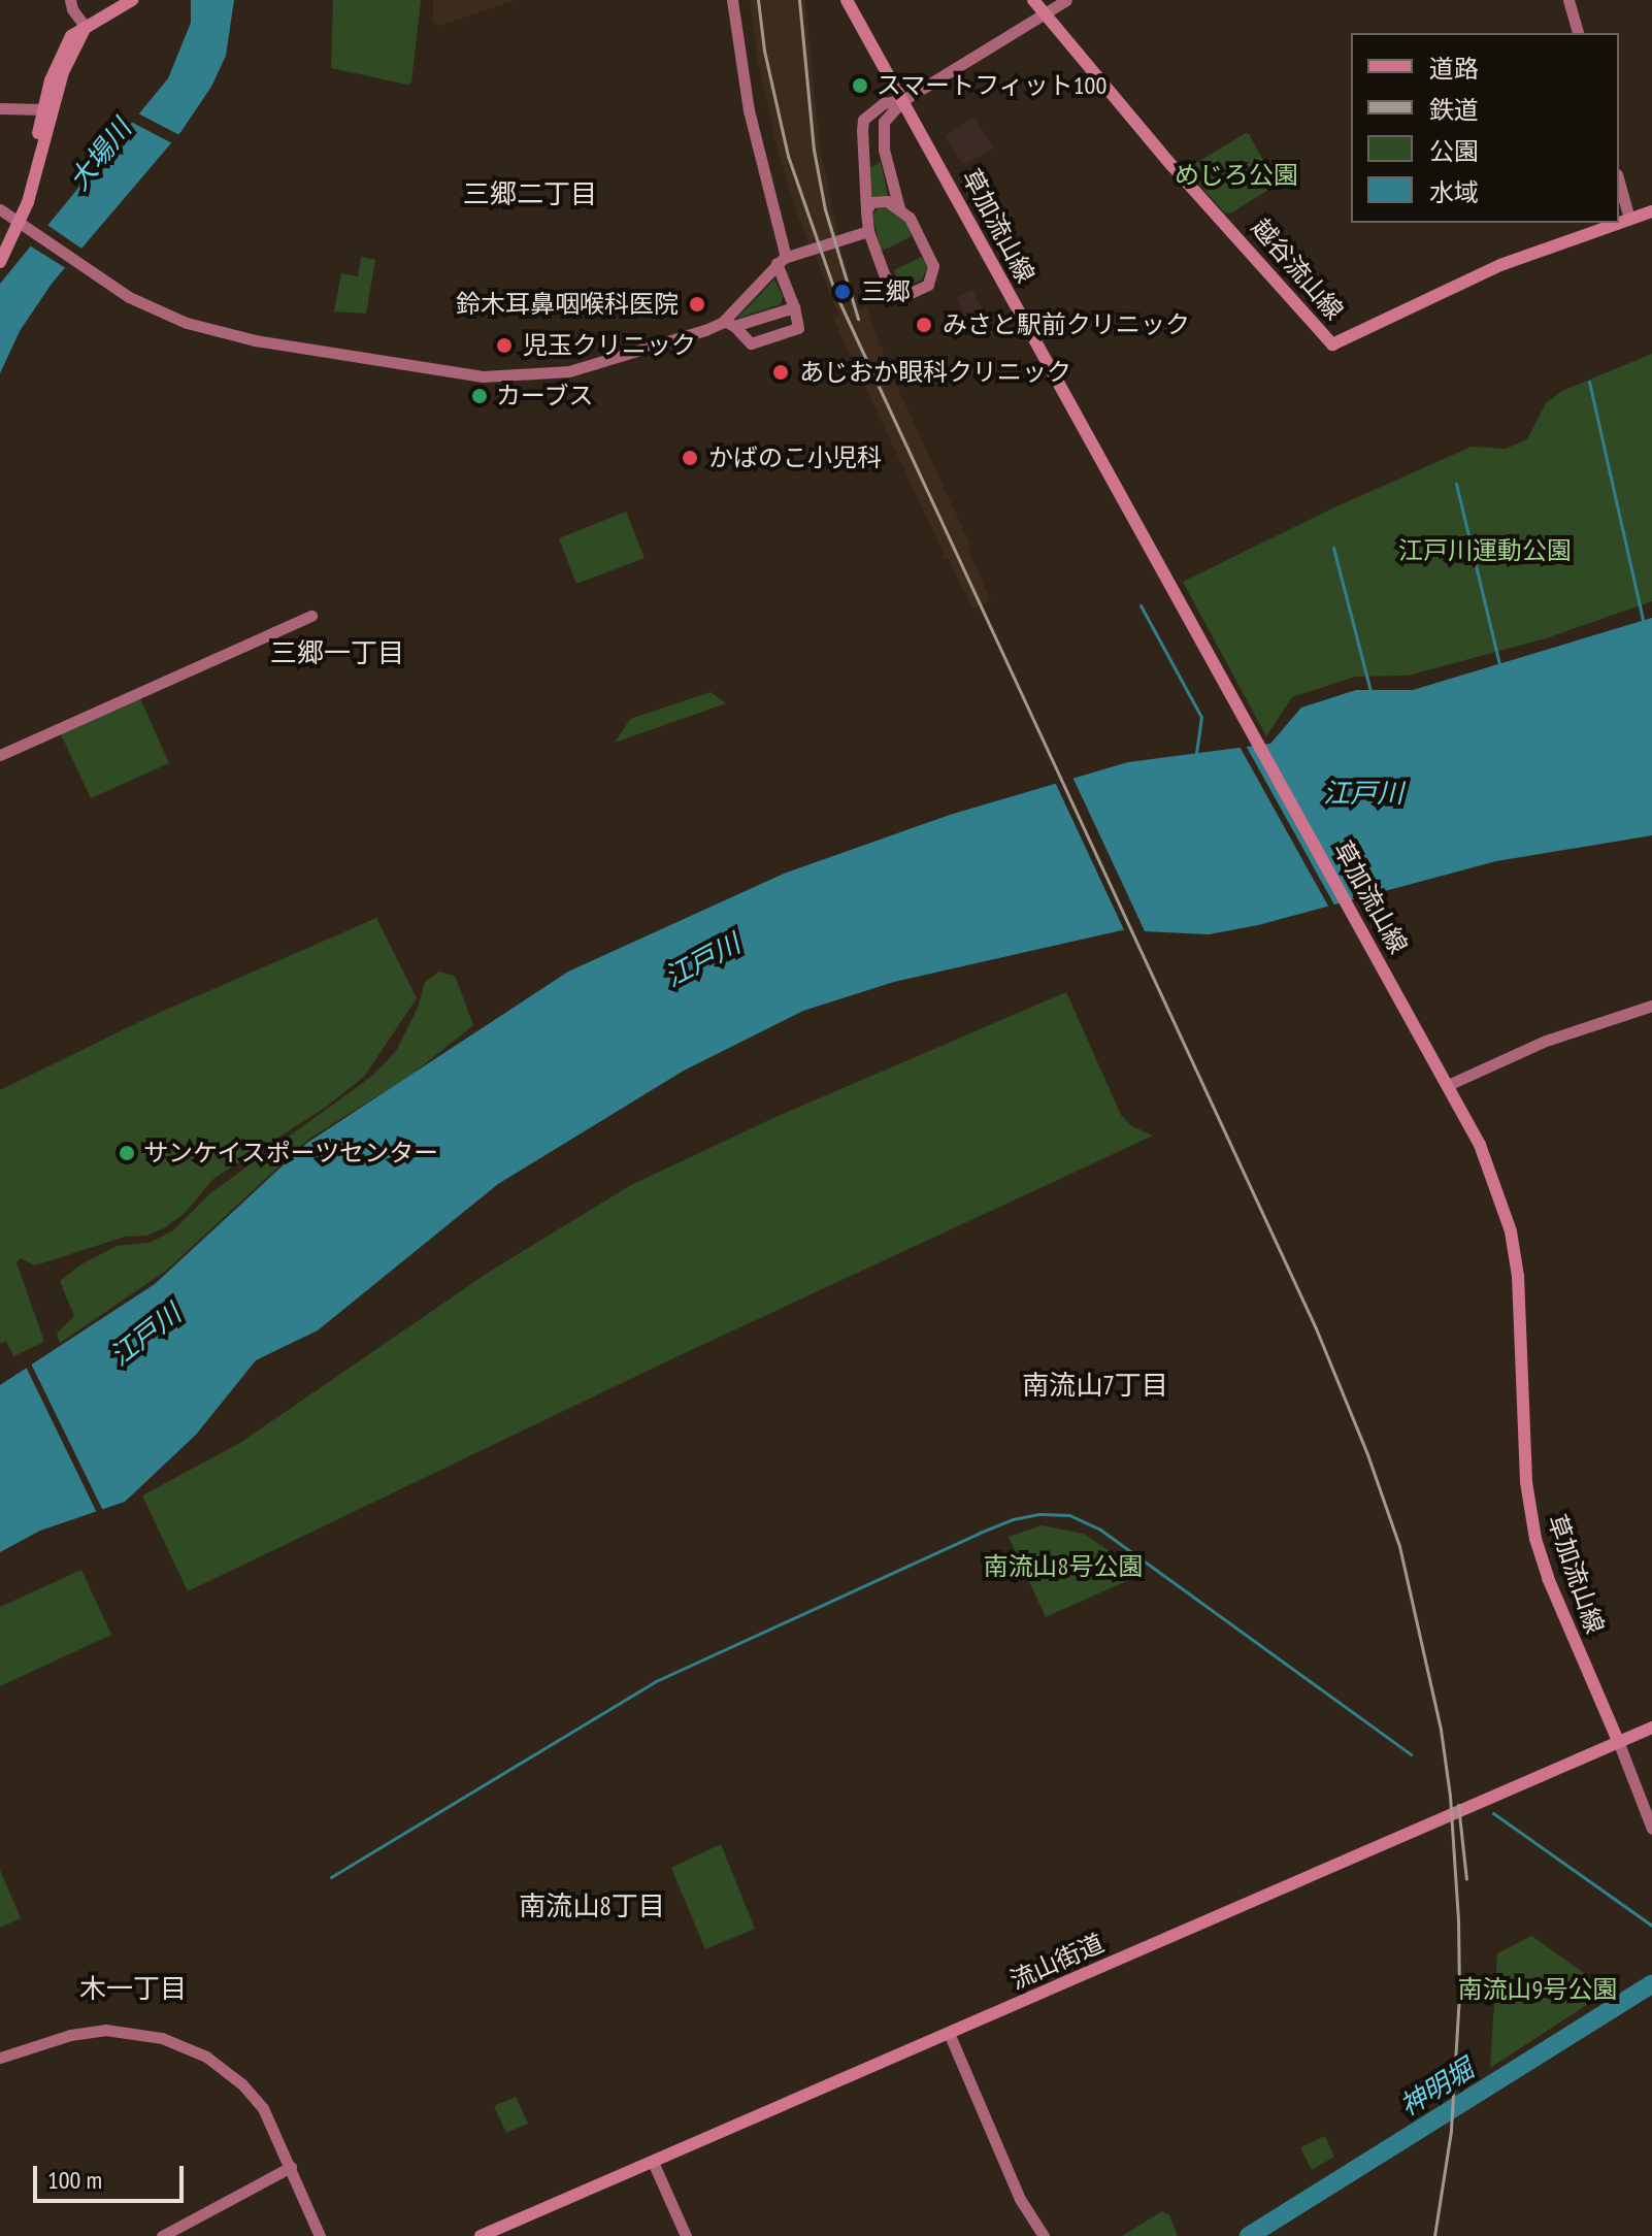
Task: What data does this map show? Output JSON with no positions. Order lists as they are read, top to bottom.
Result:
{
  "streets": {
    "main road": ["草加流山線", "越谷流山線", "流山街道"]
  },
  "crossings": [
    ["草加流山線", "流山街道"]
  ],
  "districts": [
    "三郷二丁目",
    "三郷一丁目",
    "南流山7丁目",
    "南流山8丁目",
    "木一丁目"
  ],
  "water": ["大場川", "江戸川", "神明堀"],
  "parks": [
    "めじろ公園",
    "江戸川運動公園",
    "南流山8号公園",
    "南流山9号公園"
  ],
  "places": [
    "スマートフィット100",
    "三郷",
    "鈴木耳鼻咽喉科医院",
    "みさと駅前クリニック",
    "児玉クリニック",
    "あじおか眼科クリニック",
    "カーブス",
    "かばのこ小児科",
    "サンケイスポーツセンター"
  ],
  "legend": [
    "道路",
    "鉄道",
    "公園",
    "水域"
  ],
  "scale_bar": "100 m"
}
